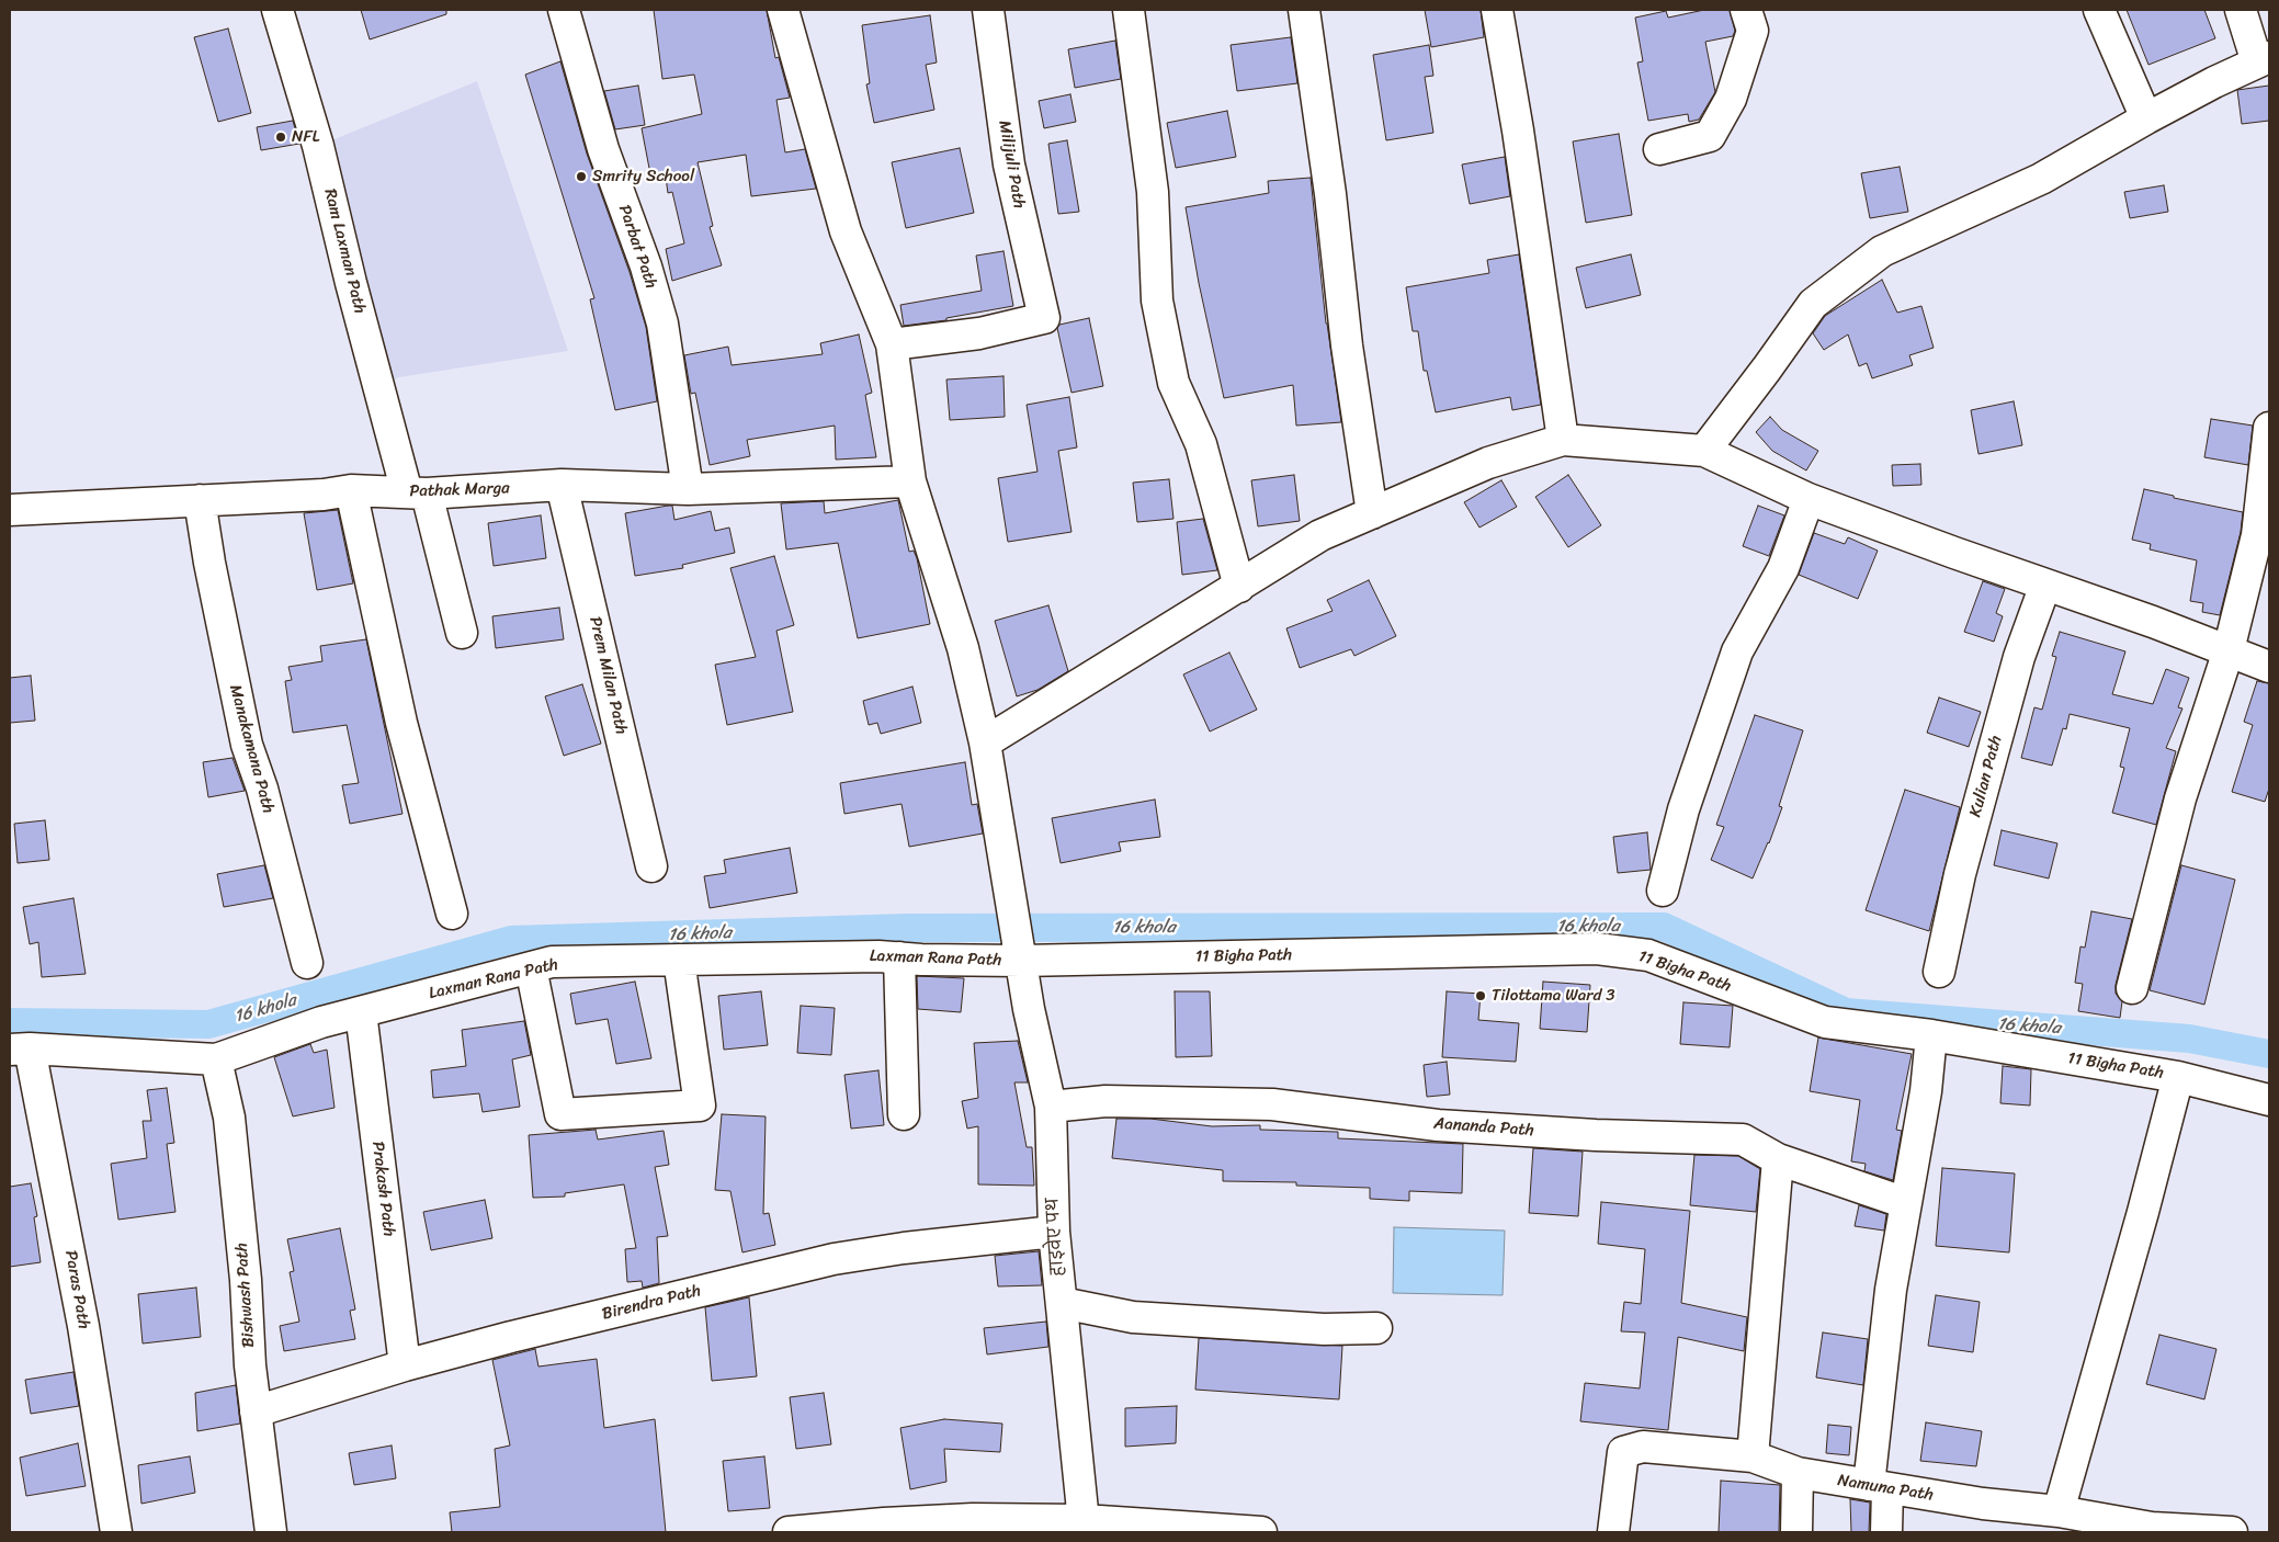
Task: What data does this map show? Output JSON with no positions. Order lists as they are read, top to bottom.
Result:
{
  "streets": {
    "street": [
      "Milijuli Path",
      "Parbat Path",
      "Ram Laxman Path",
      "Pathak Marga",
      "Prem Milan Path",
      "Manakamana Path",
      "Kulian Path",
      "11 Bigha Path",
      "Laxman Rana Path",
      "Aananda Path",
      "Prakash Path",
      "हाइवेए पथ",
      "Paras Path",
      "Bishwash Path",
      "Birendra Path",
      "Namuna Path"
    ]
  },
  "crossings": [
    ["Milijuli Path", "हाइवेए पथ"],
    ["Parbat Path", "Pathak Marga"],
    ["Ram Laxman Path", "Pathak Marga"],
    ["Pathak Marga", "Prem Milan Path"],
    ["Pathak Marga", "Manakamana Path"],
    ["Pathak Marga", "हाइवेए पथ"],
    ["11 Bigha Path", "Laxman Rana Path"],
    ["11 Bigha Path", "हाइवेए पथ"],
    ["Laxman Rana Path", "Prakash Path"],
    ["Laxman Rana Path", "हाइवेए पथ"],
    ["Laxman Rana Path", "Paras Path"],
    ["Laxman Rana Path", "Bishwash Path"],
    ["Aananda Path", "हाइवेए पथ"],
    ["Prakash Path", "Birendra Path"],
    ["हाइवेए पथ", "Birendra Path"],
    ["Bishwash Path", "Birendra Path"]
  ],
  "water": ["16 khola"],
  "places": ["NFL", "Smrity School", "Tilottama Ward 3"]
}
